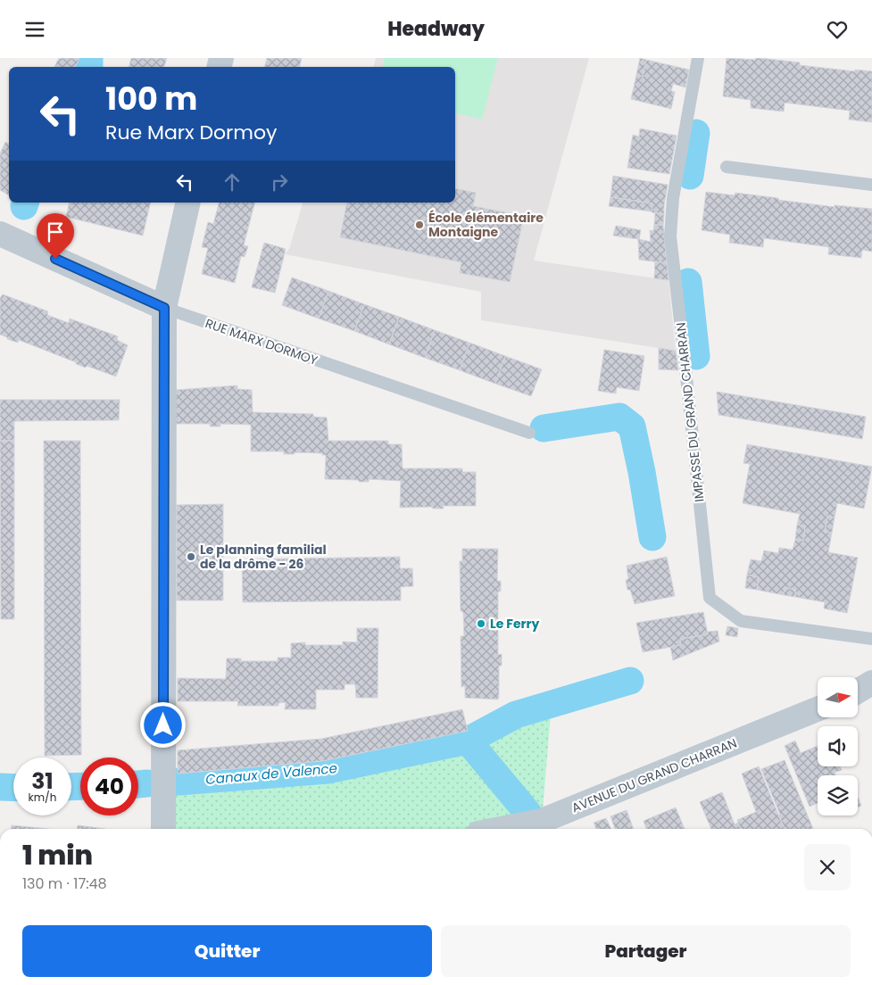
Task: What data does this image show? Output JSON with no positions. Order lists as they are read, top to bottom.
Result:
{
  "streets": {
    "street": ["RUE MARX DORMOY", "AVENUE DU GRAND CHARRAN"],
    "lane": ["IMPASSE DU GRAND CHARRAN"]
  },
  "water": ["Canaux de Valence"],
  "places": ["École élémentaire Montaigne", "Le planning familial de la drôme - 26", "Le Ferry"],
  "north": "right",
  "page": {
    "header": "Headway",
    "turn": ["100 m", "Rue Marx Dormoy"],
    "speed": "31 km/h",
    "limit": "40",
    "heading": ["1 min", "130 m · 17:48"],
    "buttons": ["Quitter", "Partager"]
  }
}
